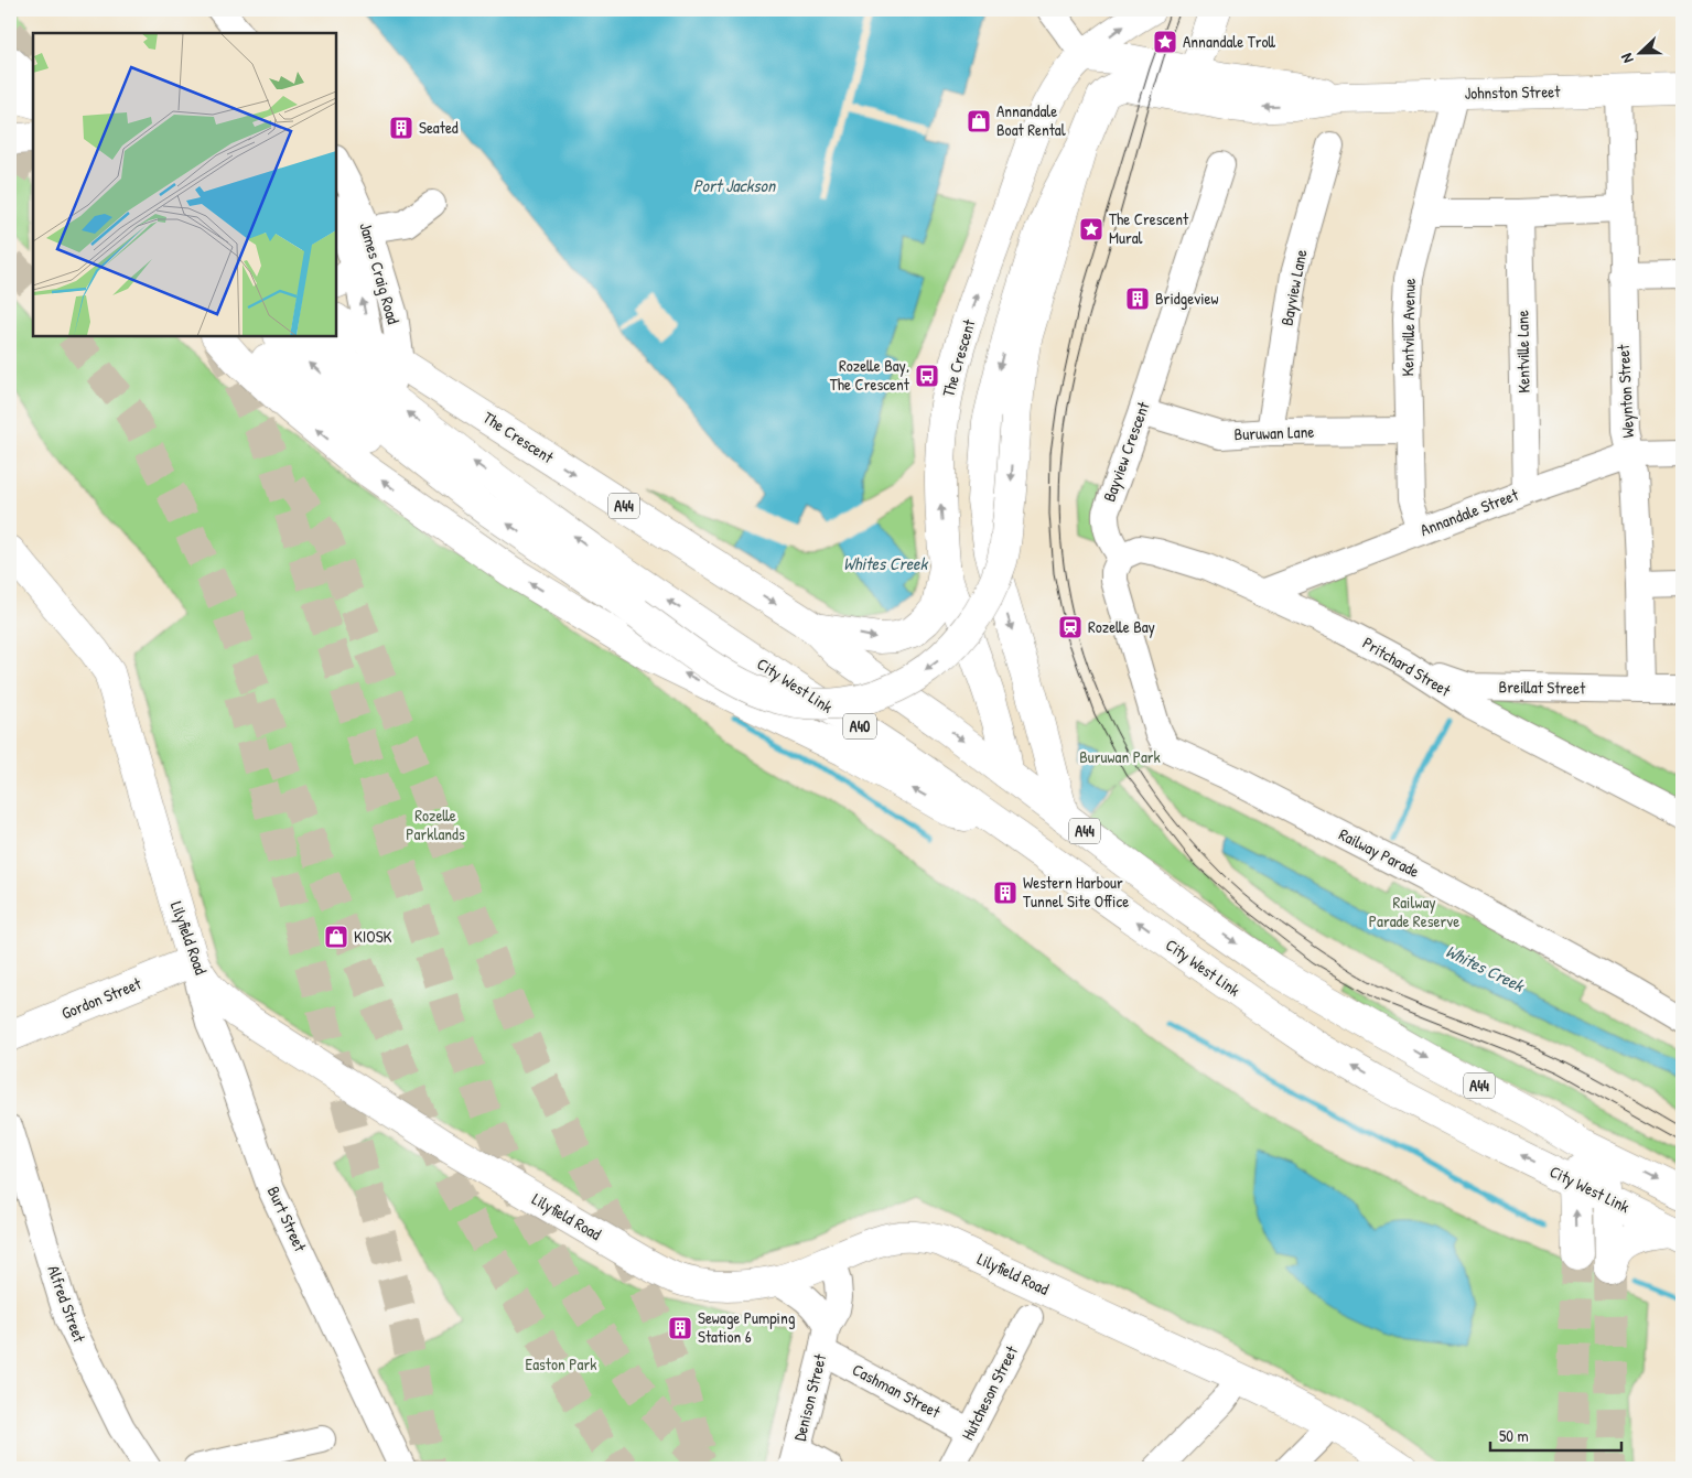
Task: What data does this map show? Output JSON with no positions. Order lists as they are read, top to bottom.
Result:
{
  "streets": {
    "main road": [
      "Johnston Street",
      "The Crescent",
      "A44",
      "City West Link",
      "A40",
      "Lilyfield Road",
      "Gordon Street"
    ],
    "street": [
      "James Craig Road",
      "Bayview Lane",
      "Kentville Avenue",
      "Kentville Lane",
      "Weynton Street",
      "Buruwan Lane",
      "Bayview Crescent",
      "Annandale Street",
      "Pritchard Street",
      "Breillat Street",
      "Railway Parade",
      "Burt Street",
      "Alfred Street",
      "Cashman Street",
      "Hutcheson Street",
      "Denison Street"
    ]
  },
  "crossings": [
    ["Johnston Street", "Kentville Avenue"],
    ["Johnston Street", "The Crescent"],
    ["Johnston Street", "Weynton Street"],
    ["James Craig Road", "The Crescent"],
    ["James Craig Road", "City West Link"],
    ["Bayview Lane", "Buruwan Lane"],
    ["Kentville Avenue", "Buruwan Lane"],
    ["Kentville Avenue", "Annandale Street"],
    ["Kentville Lane", "Annandale Street"],
    ["The Crescent", "City West Link"],
    ["Weynton Street", "Annandale Street"],
    ["Weynton Street", "Breillat Street"],
    ["Buruwan Lane", "Bayview Crescent"],
    ["Bayview Crescent", "Pritchard Street"],
    ["Bayview Crescent", "Railway Parade"],
    ["Annandale Street", "Pritchard Street"],
    ["Pritchard Street", "Breillat Street"],
    ["Pritchard Street", "Railway Parade"],
    ["Lilyfield Road", "Gordon Street"],
    ["Lilyfield Road", "Burt Street"],
    ["Lilyfield Road", "Denison Street"],
    ["Gordon Street", "Burt Street"],
    ["Cashman Street", "Hutcheson Street"],
    ["Cashman Street", "Denison Street"]
  ],
  "water": ["Port Jackson", "Whites Creek"],
  "parks": [
    "Buruwan Park",
    "Rozelle Parklands",
    "Railway Parade Reserve",
    "Easton Park"
  ],
  "places": {
    "place": ["Annandale Troll", "The Crescent Mural"],
    "shop": ["Annandale Boat Rental", "KIOSK"],
    "building": [
      "Seated",
      "Bridgeview",
      "Western Harbour Tunnel Site Office",
      "Sewage Pumping Station 6"
    ],
    "bus stop": ["Rozelle Bay, The Crescent"],
    "station": ["Rozelle Bay"]
  },
  "scale_bar": "50 m",
  "north": "left"
}
